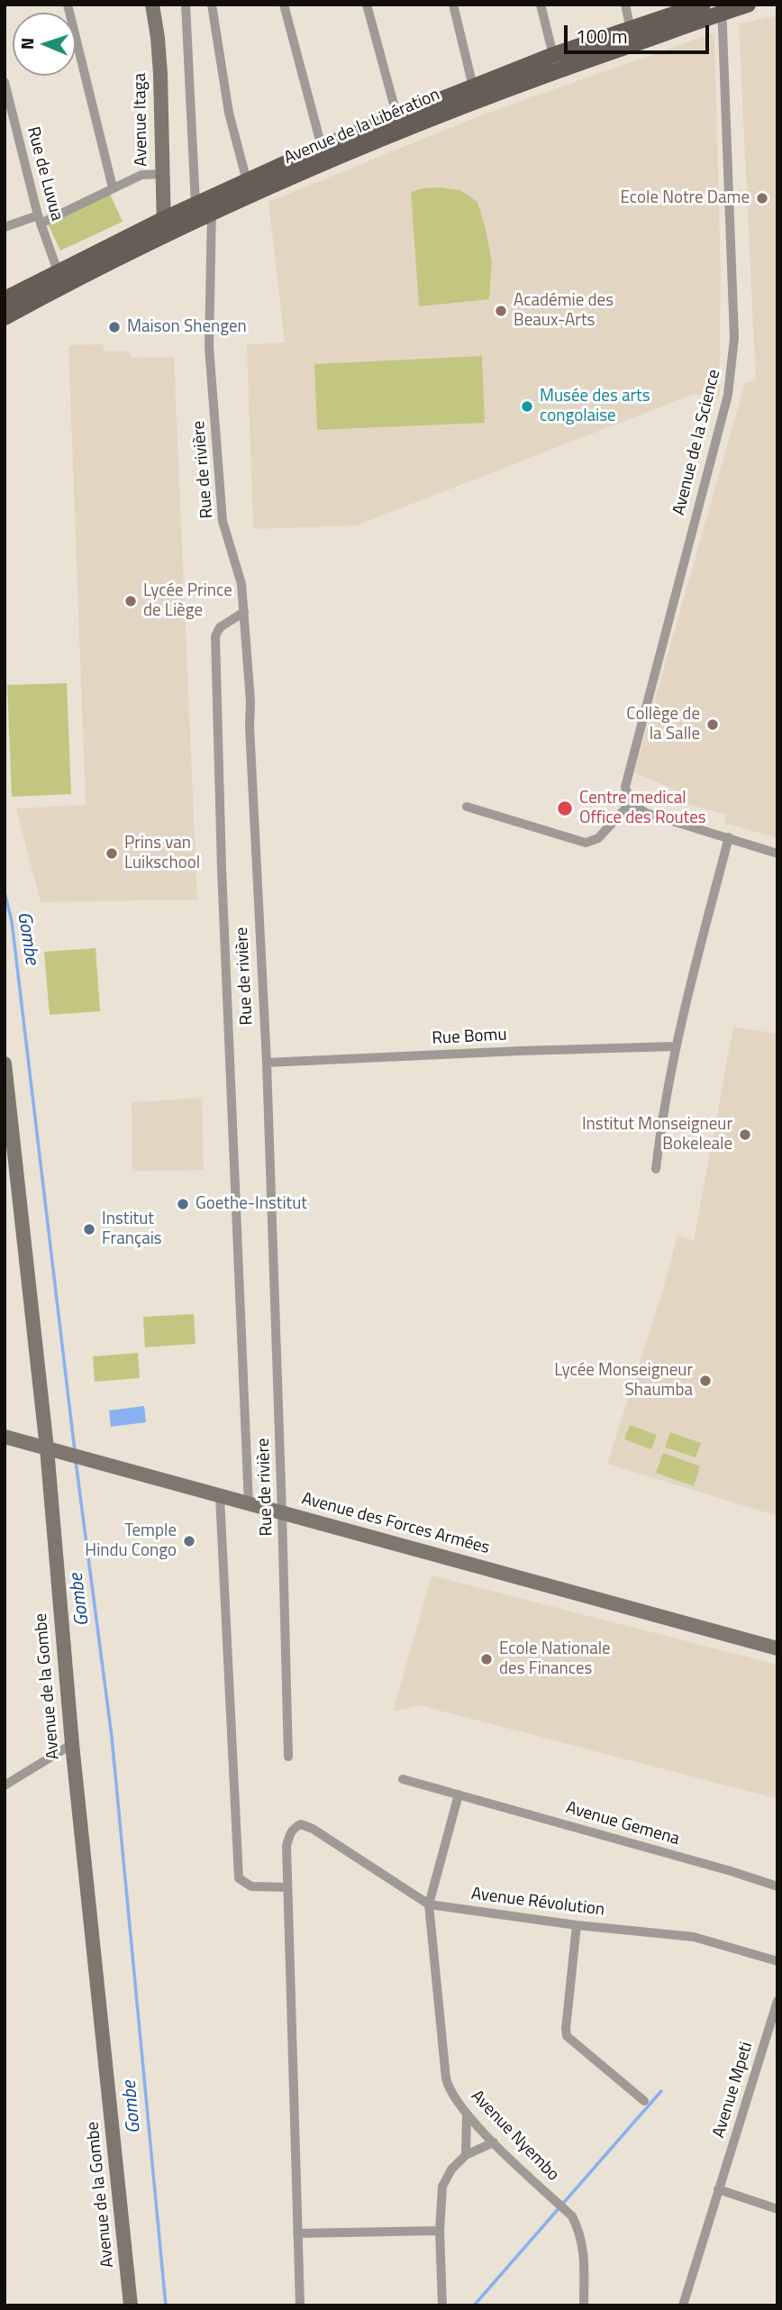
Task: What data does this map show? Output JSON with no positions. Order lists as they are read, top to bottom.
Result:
{
  "streets": {
    "main road": ["Avenue de la Libération"],
    "street": [
      "Avenue Itaga",
      "Rue de Luvua",
      "Avenue de la Science",
      "Rue de rivière",
      "Rue Bomu",
      "Avenue des Forces Armées",
      "Avenue de la Gombe",
      "Avenue Gemena",
      "Avenue Révolution",
      "Avenue Mpeti",
      "Avenue Nyembo"
    ]
  },
  "crossings": [
    ["Avenue Itaga", "Avenue de la Libération"],
    ["Avenue de la Libération", "Rue de Luvua"],
    ["Avenue de la Libération", "Avenue de la Science"],
    ["Avenue de la Libération", "Rue de rivière"],
    ["Rue de rivière", "Rue Bomu"],
    ["Rue de rivière", "Avenue des Forces Armées"],
    ["Avenue des Forces Armées", "Avenue de la Gombe"],
    ["Avenue Révolution", "Avenue Nyembo"]
  ],
  "water": ["Gombe"],
  "places": [
    "Ecole Notre Dame",
    "Académie des Beaux-Arts",
    "Maison Shengen",
    "Musée des arts congolaise",
    "Lycée Prince de Liège",
    "Collège de la Salle",
    "Centre medical Office des Routes",
    "Prins van Luikschool",
    "Institut Monseigneur Bokeleale",
    "Goethe-Institut",
    "Institut Français",
    "Lycée Monseigneur Shaumba",
    "Temple Hindu Congo",
    "Ecole Nationale des Finances"
  ],
  "scale_bar": "100 m",
  "north": "left"
}
